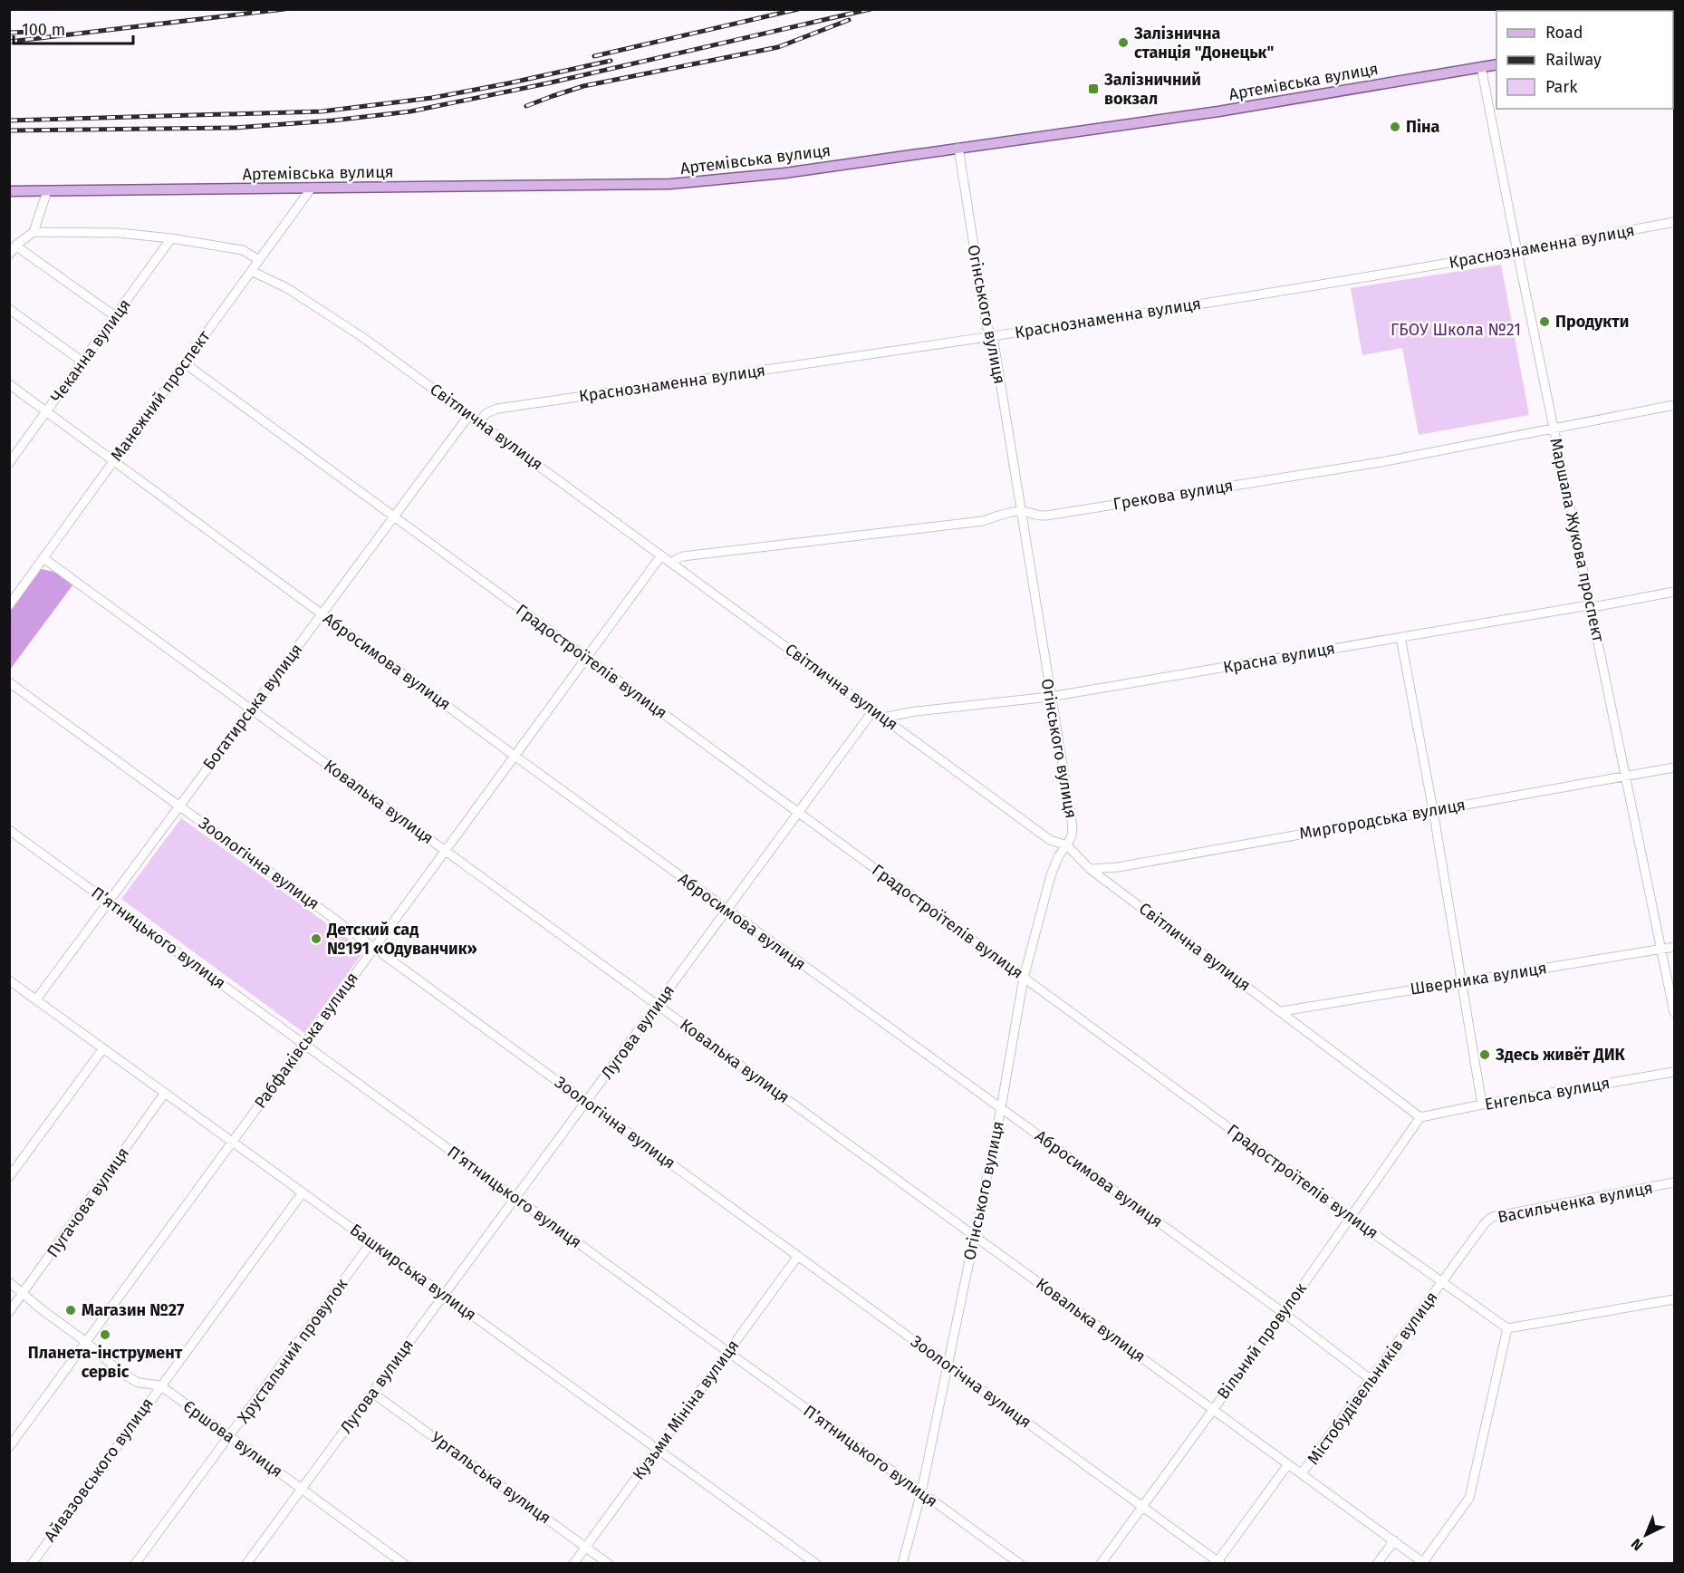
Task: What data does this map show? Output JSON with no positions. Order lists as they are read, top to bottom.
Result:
{
  "streets": {
    "main road": ["Артемівська вулиця"],
    "street": [
      "Краснознаменна вулиця",
      "Огінського вулиця",
      "Чеканна вулиця",
      "Манежний проспект",
      "Світлична вулиця",
      "Грекова вулиця",
      "Маршала Жукова проспект",
      "Красна вулиця",
      "Абросимова вулиця",
      "Градостроїтелiв вулиця",
      "Богатирська вулиця",
      "Ковалька вулиця",
      "Миргородська вулиця",
      "Зоологічна вулиця",
      "П’ятницького вулиця",
      "Шверника вулиця",
      "Лугова вулиця",
      "Рабфаківська вулиця",
      "Енгельса вулиця",
      "Пугачова вулиця",
      "Васильченка вулиця",
      "Башкирська вулиця",
      "Вільний провулок",
      "Хрустальний провулок",
      "Містобудівельників вулиця",
      "Кузьми Мініна вулиця",
      "Єршова вулиця",
      "Айвазовського вулиця",
      "Ургальська вулиця"
    ]
  },
  "crossings": [
    ["Артемівська вулиця", "Огінського вулиця"],
    ["Артемівська вулиця", "Манежний проспект"],
    ["Артемівська вулиця", "Маршала Жукова проспект"],
    ["Краснознаменна вулиця", "Огінського вулиця"],
    ["Краснознаменна вулиця", "Світлична вулиця"],
    ["Краснознаменна вулиця", "Маршала Жукова проспект"],
    ["Огінського вулиця", "Світлична вулиця"],
    ["Огінського вулиця", "Грекова вулиця"],
    ["Огінського вулиця", "Красна вулиця"],
    ["Огінського вулиця", "Абросимова вулиця"],
    ["Огінського вулиця", "Градостроїтелiв вулиця"],
    ["Огінського вулиця", "Ковалька вулиця"],
    ["Огінського вулиця", "Зоологічна вулиця"],
    ["Огінського вулиця", "П’ятницького вулиця"],
    ["Чеканна вулиця", "Абросимова вулиця"],
    ["Манежний проспект", "Світлична вулиця"],
    ["Манежний проспект", "Абросимова вулиця"],
    ["Манежний проспект", "Градостроїтелiв вулиця"],
    ["Манежний проспект", "Ковалька вулиця"],
    ["Світлична вулиця", "Грекова вулиця"],
    ["Світлична вулиця", "Красна вулиця"],
    ["Світлична вулиця", "Богатирська вулиця"],
    ["Світлична вулиця", "Миргородська вулиця"],
    ["Світлична вулиця", "Шверника вулиця"],
    ["Світлична вулиця", "Лугова вулиця"],
    ["Світлична вулиця", "Рабфаківська вулиця"],
    ["Світлична вулиця", "Енгельса вулиця"],
    ["Світлична вулиця", "Вільний провулок"],
    ["Грекова вулиця", "Маршала Жукова проспект"],
    ["Маршала Жукова проспект", "Красна вулиця"],
    ["Маршала Жукова проспект", "Миргородська вулиця"],
    ["Маршала Жукова проспект", "Шверника вулиця"],
    ["Абросимова вулиця", "Богатирська вулиця"],
    ["Абросимова вулиця", "Лугова вулиця"],
    ["Абросимова вулиця", "Рабфаківська вулиця"],
    ["Абросимова вулиця", "Вільний провулок"],
    ["Абросимова вулиця", "Містобудівельників вулиця"],
    ["Градостроїтелiв вулиця", "Богатирська вулиця"],
    ["Градостроїтелiв вулиця", "Лугова вулиця"],
    ["Градостроїтелiв вулиця", "Рабфаківська вулиця"],
    ["Градостроїтелiв вулиця", "Васильченка вулиця"],
    ["Градостроїтелiв вулиця", "Вільний провулок"],
    ["Градостроїтелiв вулиця", "Містобудівельників вулиця"],
    ["Богатирська вулиця", "Ковалька вулиця"],
    ["Богатирська вулиця", "Зоологічна вулиця"],
    ["Богатирська вулиця", "П’ятницького вулиця"],
    ["Богатирська вулиця", "Башкирська вулиця"],
    ["Ковалька вулиця", "Лугова вулиця"],
    ["Ковалька вулиця", "Рабфаківська вулиця"],
    ["Ковалька вулиця", "Вільний провулок"],
    ["Ковалька вулиця", "Містобудівельників вулиця"],
    ["Зоологічна вулиця", "Лугова вулиця"],
    ["Зоологічна вулиця", "Рабфаківська вулиця"],
    ["Зоологічна вулиця", "Вільний провулок"],
    ["Зоологічна вулиця", "Кузьми Мініна вулиця"],
    ["П’ятницького вулиця", "Лугова вулиця"],
    ["П’ятницького вулиця", "Рабфаківська вулиця"],
    ["П’ятницького вулиця", "Кузьми Мініна вулиця"],
    ["Лугова вулиця", "Башкирська вулиця"],
    ["Лугова вулиця", "Єршова вулиця"],
    ["Лугова вулиця", "Ургальська вулиця"],
    ["Рабфаківська вулиця", "Башкирська вулиця"],
    ["Рабфаківська вулиця", "Єршова вулиця"],
    ["Енгельса вулиця", "Вільний провулок"],
    ["Пугачова вулиця", "Башкирська вулиця"],
    ["Пугачова вулиця", "Єршова вулиця"],
    ["Васильченка вулиця", "Містобудівельників вулиця"],
    ["Башкирська вулиця", "Хрустальний провулок"],
    ["Башкирська вулиця", "Кузьми Мініна вулиця"],
    ["Башкирська вулиця", "Айвазовського вулиця"],
    ["Хрустальний провулок", "Єршова вулиця"],
    ["Кузьми Мініна вулиця", "Ургальська вулиця"],
    ["Єршова вулиця", "Айвазовського вулиця"]
  ],
  "parks": ["ГБОУ Школа №21"],
  "places": {
    "other": [
      "Залізнична станція \"Донецьк\"",
      "Піна",
      "Продукти",
      "Детский сад №191 «Одуванчик»",
      "Здесь живёт ДИК",
      "Магазин №27",
      "Планета-інструмент сервіс"
    ],
    "transit": ["Залізничний вокзал"]
  },
  "legend": ["Road", "Railway", "Park"],
  "scale_bar": "100 m",
  "north": "bottom left"
}
